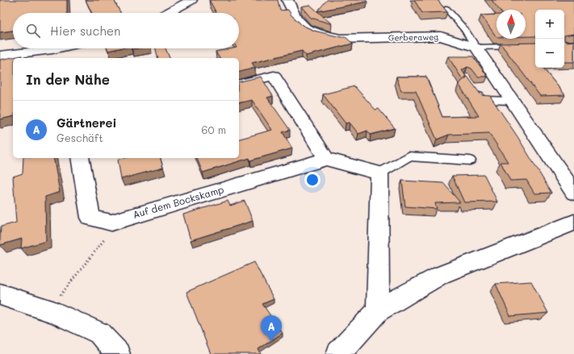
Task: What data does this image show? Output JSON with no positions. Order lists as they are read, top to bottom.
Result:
{
  "streets": {
    "street": ["Gerberaweg", "Auf dem Bockskamp"]
  },
  "north": "top",
  "page": {
    "map_buttons": ["+", "−"],
    "search": "Hier suchen",
    "heading": "In der Nähe",
    "list": [
      {
        "mark": "A",
        "name": "Gärtnerei",
        "note": "Geschäft",
        "value": "60 m"
      }
    ],
    "pins": "A"
  }
}
